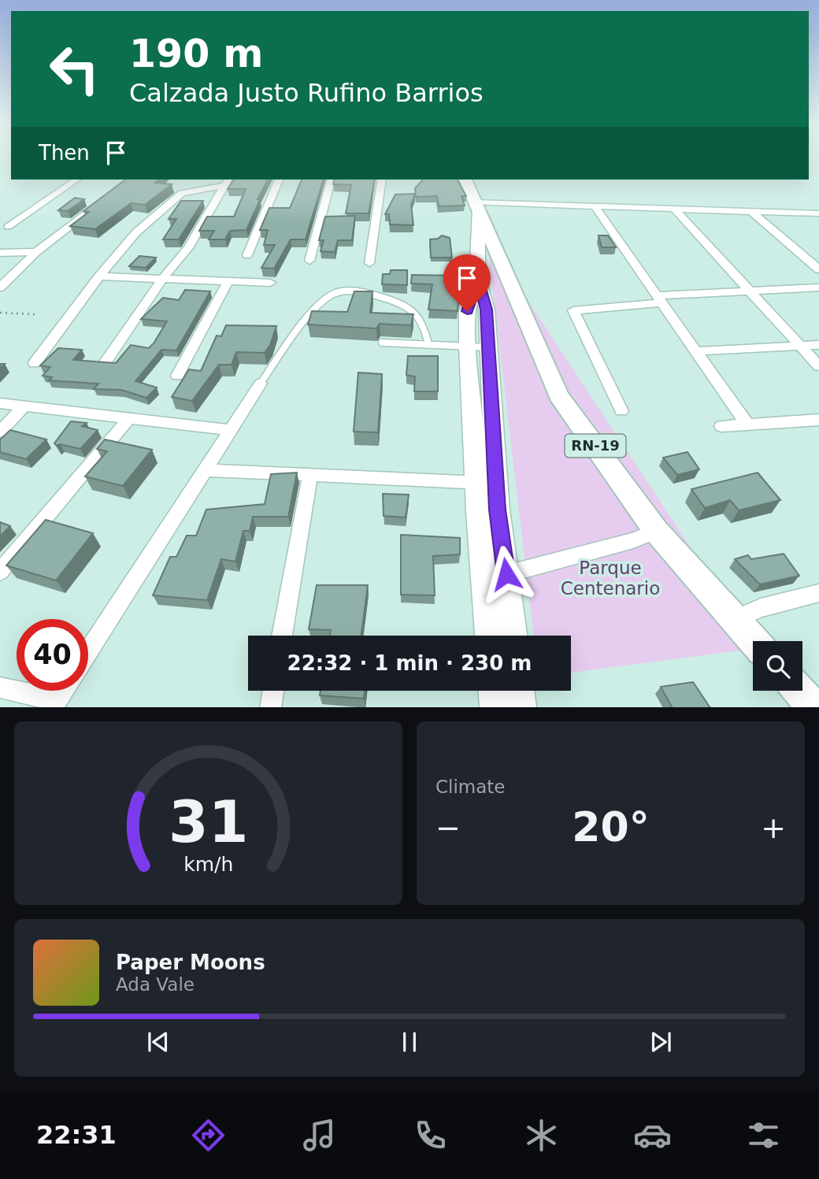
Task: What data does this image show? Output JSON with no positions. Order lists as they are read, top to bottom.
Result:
{
  "streets": {
    "main road": ["RN-19"]
  },
  "parks": ["Parque Centenario"],
  "page": {
    "turn": ["190 m", "Calzada Justo Rufino Barrios"],
    "then": "Then",
    "limit": "40",
    "trip": "22:32 · 1 min · 230 m",
    "tile": "Climate",
    "heat": ["−", "20°", "+"],
    "song": ["Paper Moons", "Ada Vale"],
    "tabs": "22:31",
    "gauge": ["31", "km/h"]
  }
}
